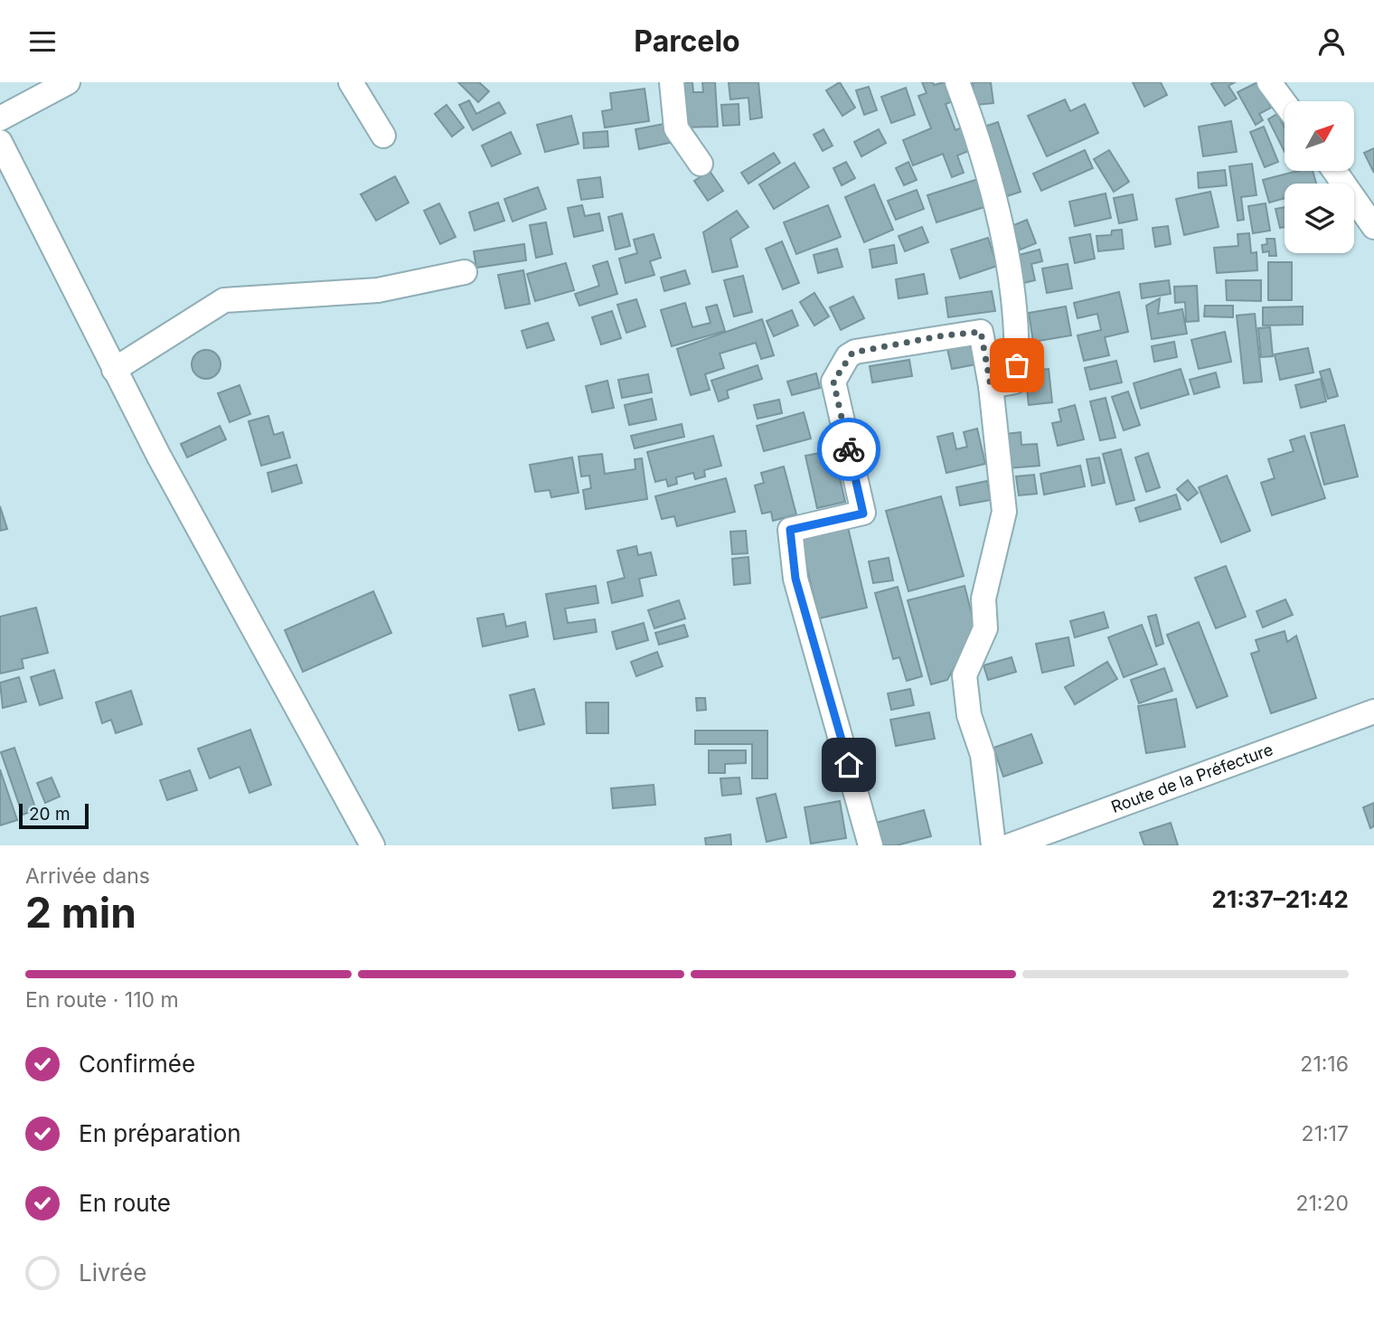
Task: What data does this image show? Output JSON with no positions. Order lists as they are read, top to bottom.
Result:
{
  "streets": {
    "street": ["Route de la Préfecture"]
  },
  "scale_bar": "20 m",
  "north": "top right",
  "page": {
    "header": "Parcelo",
    "scale": "20 m",
    "heading": ["2 min", "Arrivée dans", "21:37–21:42"],
    "bar": "En route · 110 m",
    "list": [
      ["Confirmée", "21:16"],
      ["En préparation", "21:17"],
      ["En route", "21:20"],
      "Livrée"
    ]
  }
}
